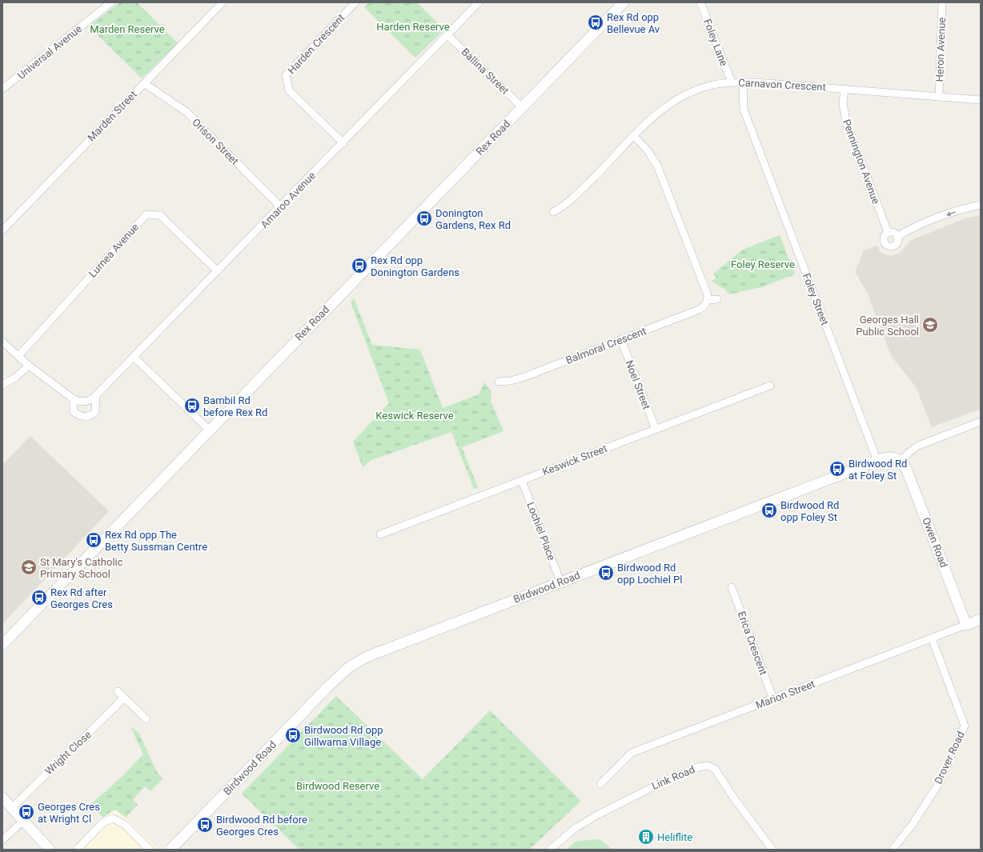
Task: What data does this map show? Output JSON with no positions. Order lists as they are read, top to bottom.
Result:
{
  "streets": {
    "main road": [
      "Rex Road",
      "Owen Road",
      "Birdwood Road",
      "Marion Street"
    ],
    "street": [
      "Foley Lane",
      "Harden Crescent",
      "Heron Avenue",
      "Universal Avenue",
      "Ballina Street",
      "Carnavon Crescent",
      "Marden Street",
      "Orison Street",
      "Pennington Avenue",
      "Amaroo Avenue",
      "Lurnea Avenue",
      "Foley Street",
      "Balmoral Crescent",
      "Noel Street",
      "Keswick Street",
      "Lochiel Place",
      "Erica Crescent",
      "Wright Close",
      "Drover Road",
      "Link Road"
    ]
  },
  "crossings": [
    ["Foley Lane", "Carnavon Crescent"],
    ["Harden Crescent", "Amaroo Avenue"],
    ["Heron Avenue", "Carnavon Crescent"],
    ["Ballina Street", "Rex Road"],
    ["Ballina Street", "Amaroo Avenue"],
    ["Carnavon Crescent", "Pennington Avenue"],
    ["Carnavon Crescent", "Foley Street"],
    ["Marden Street", "Orison Street"],
    ["Orison Street", "Amaroo Avenue"],
    ["Amaroo Avenue", "Lurnea Avenue"],
    ["Foley Street", "Birdwood Road"],
    ["Balmoral Crescent", "Noel Street"],
    ["Noel Street", "Keswick Street"],
    ["Keswick Street", "Lochiel Place"],
    ["Lochiel Place", "Birdwood Road"],
    ["Owen Road", "Birdwood Road"],
    ["Owen Road", "Marion Street"],
    ["Erica Crescent", "Marion Street"],
    ["Marion Street", "Drover Road"]
  ],
  "parks": [
    "Harden Reserve",
    "Marden Reserve",
    "Foley Reserve",
    "Keswick Reserve",
    "Birdwood Reserve"
  ],
  "places": {
    "bus stop": [
      "Rex Rd opp Bellevue Av",
      "Donington Gardens, Rex Rd",
      "Rex Rd opp Donington Gardens",
      "Bambil Rd before Rex Rd",
      "Birdwood Rd at Foley St",
      "Birdwood Rd opp Foley St",
      "Rex Rd opp The Betty Sussman Centre",
      "Birdwood Rd opp Lochiel Pl",
      "Rex Rd after Georges Cres",
      "Birdwood Rd opp Gillwarna Village",
      "Georges Cres at Wright Cl",
      "Birdwood Rd before Georges Cres"
    ],
    "school or university": ["Georges Hall Public School", "St Mary's Catholic Primary School"],
    "building": ["Heliflite"]
  }
}
